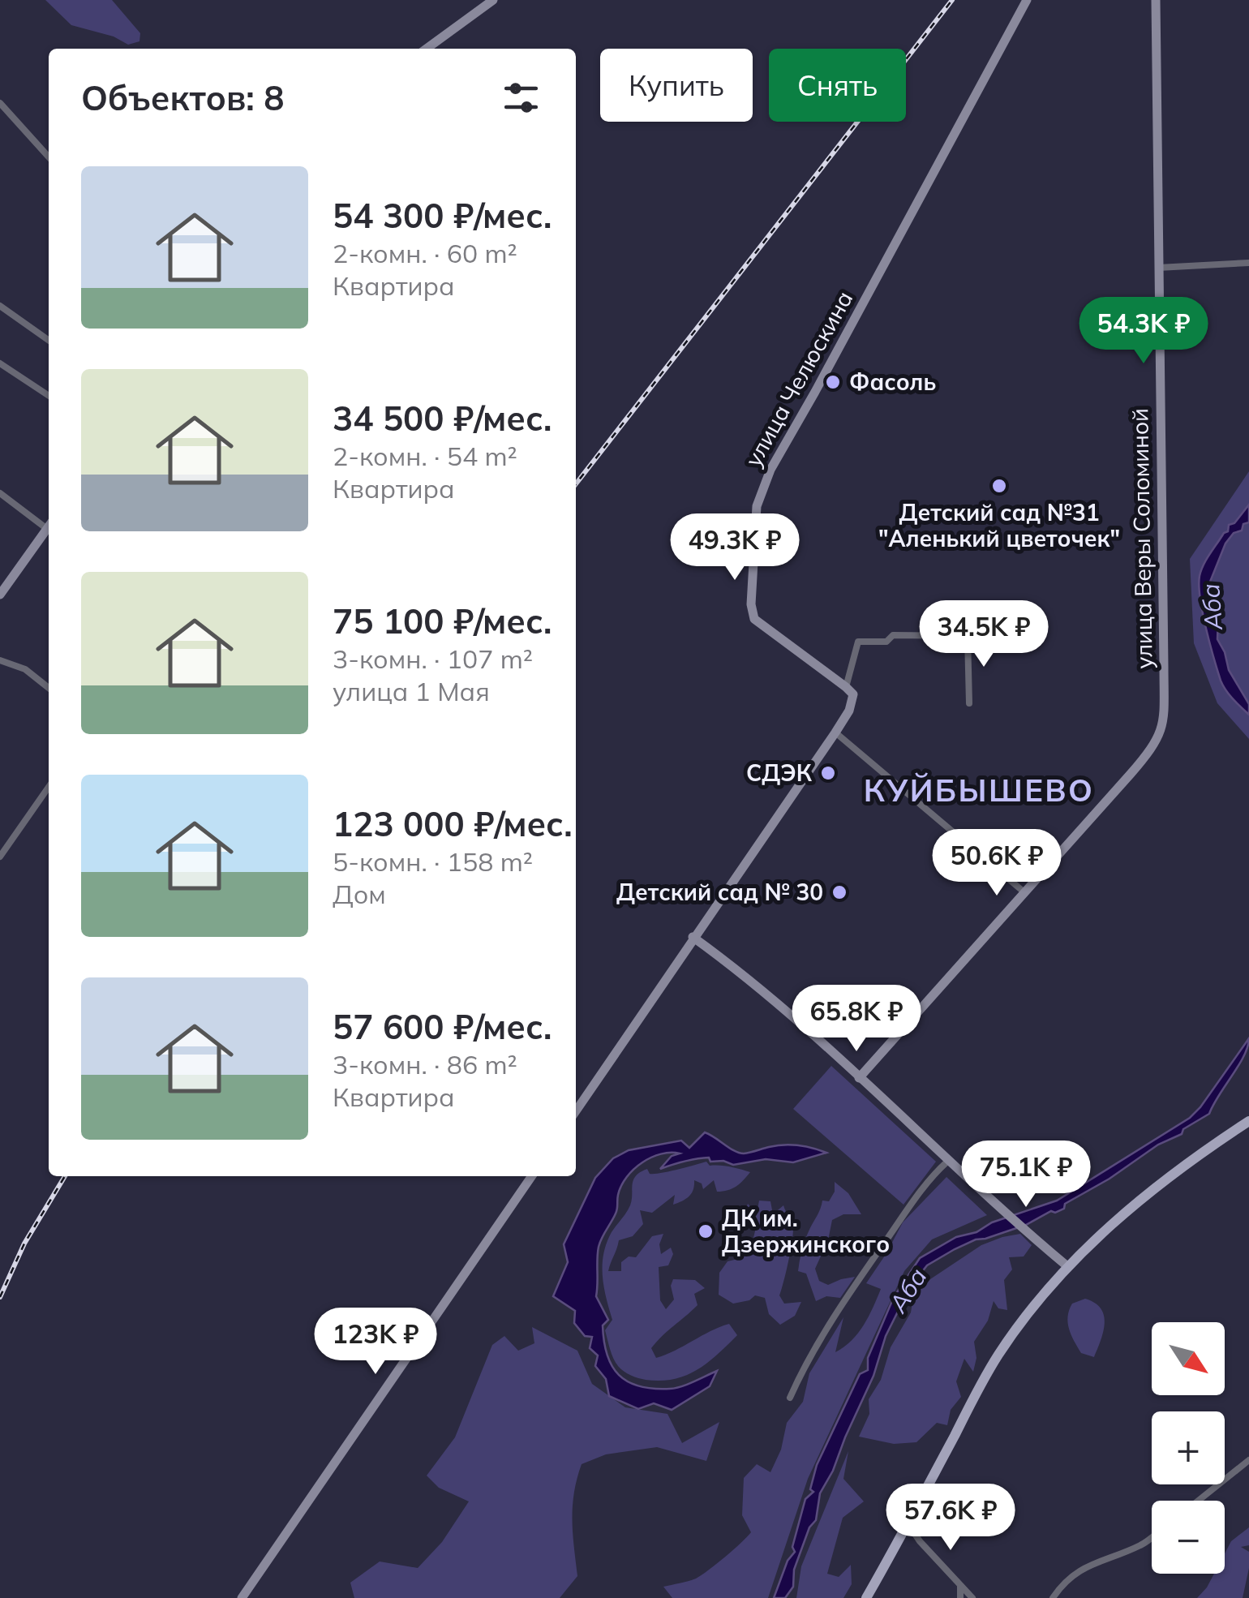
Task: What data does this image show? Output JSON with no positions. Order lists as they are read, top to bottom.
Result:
{
  "streets": {
    "street": ["улица Челюскина", "улица Веры Соломиной"]
  },
  "districts": ["КУЙБЫШЕВО"],
  "water": ["Аба"],
  "places": [
    "Фасоль",
    "Детский сад №31 \"Аленький цветочек\"",
    "СДЭК",
    "Детский сад № 30",
    "ДК им. Дзержинского"
  ],
  "north": "bottom right",
  "page": {
    "chip": ["Купить", "Снять"],
    "heading": "Объектов: 8",
    "list": [
      {
        "name": "54 300 ₽/мес.",
        "note": "2-комн. · 60 m² · Квартира"
      },
      {
        "name": "34 500 ₽/мес.",
        "note": "2-комн. · 54 m² · Квартира"
      },
      {
        "name": "75 100 ₽/мес.",
        "note": "3-комн. · 107 m² · улица 1 Мая"
      },
      {
        "name": "123 000 ₽/мес.",
        "note": "5-комн. · 158 m² · Дом"
      },
      {
        "name": "57 600 ₽/мес.",
        "note": "3-комн. · 86 m² · Квартира"
      }
    ],
    "price": [
      "54.3K ₽",
      "49.3K ₽",
      "34.5K ₽",
      "50.6K ₽",
      "65.8K ₽",
      "75.1K ₽",
      "123K ₽",
      "57.6K ₽"
    ],
    "map_buttons": ["+", "−"]
  }
}
